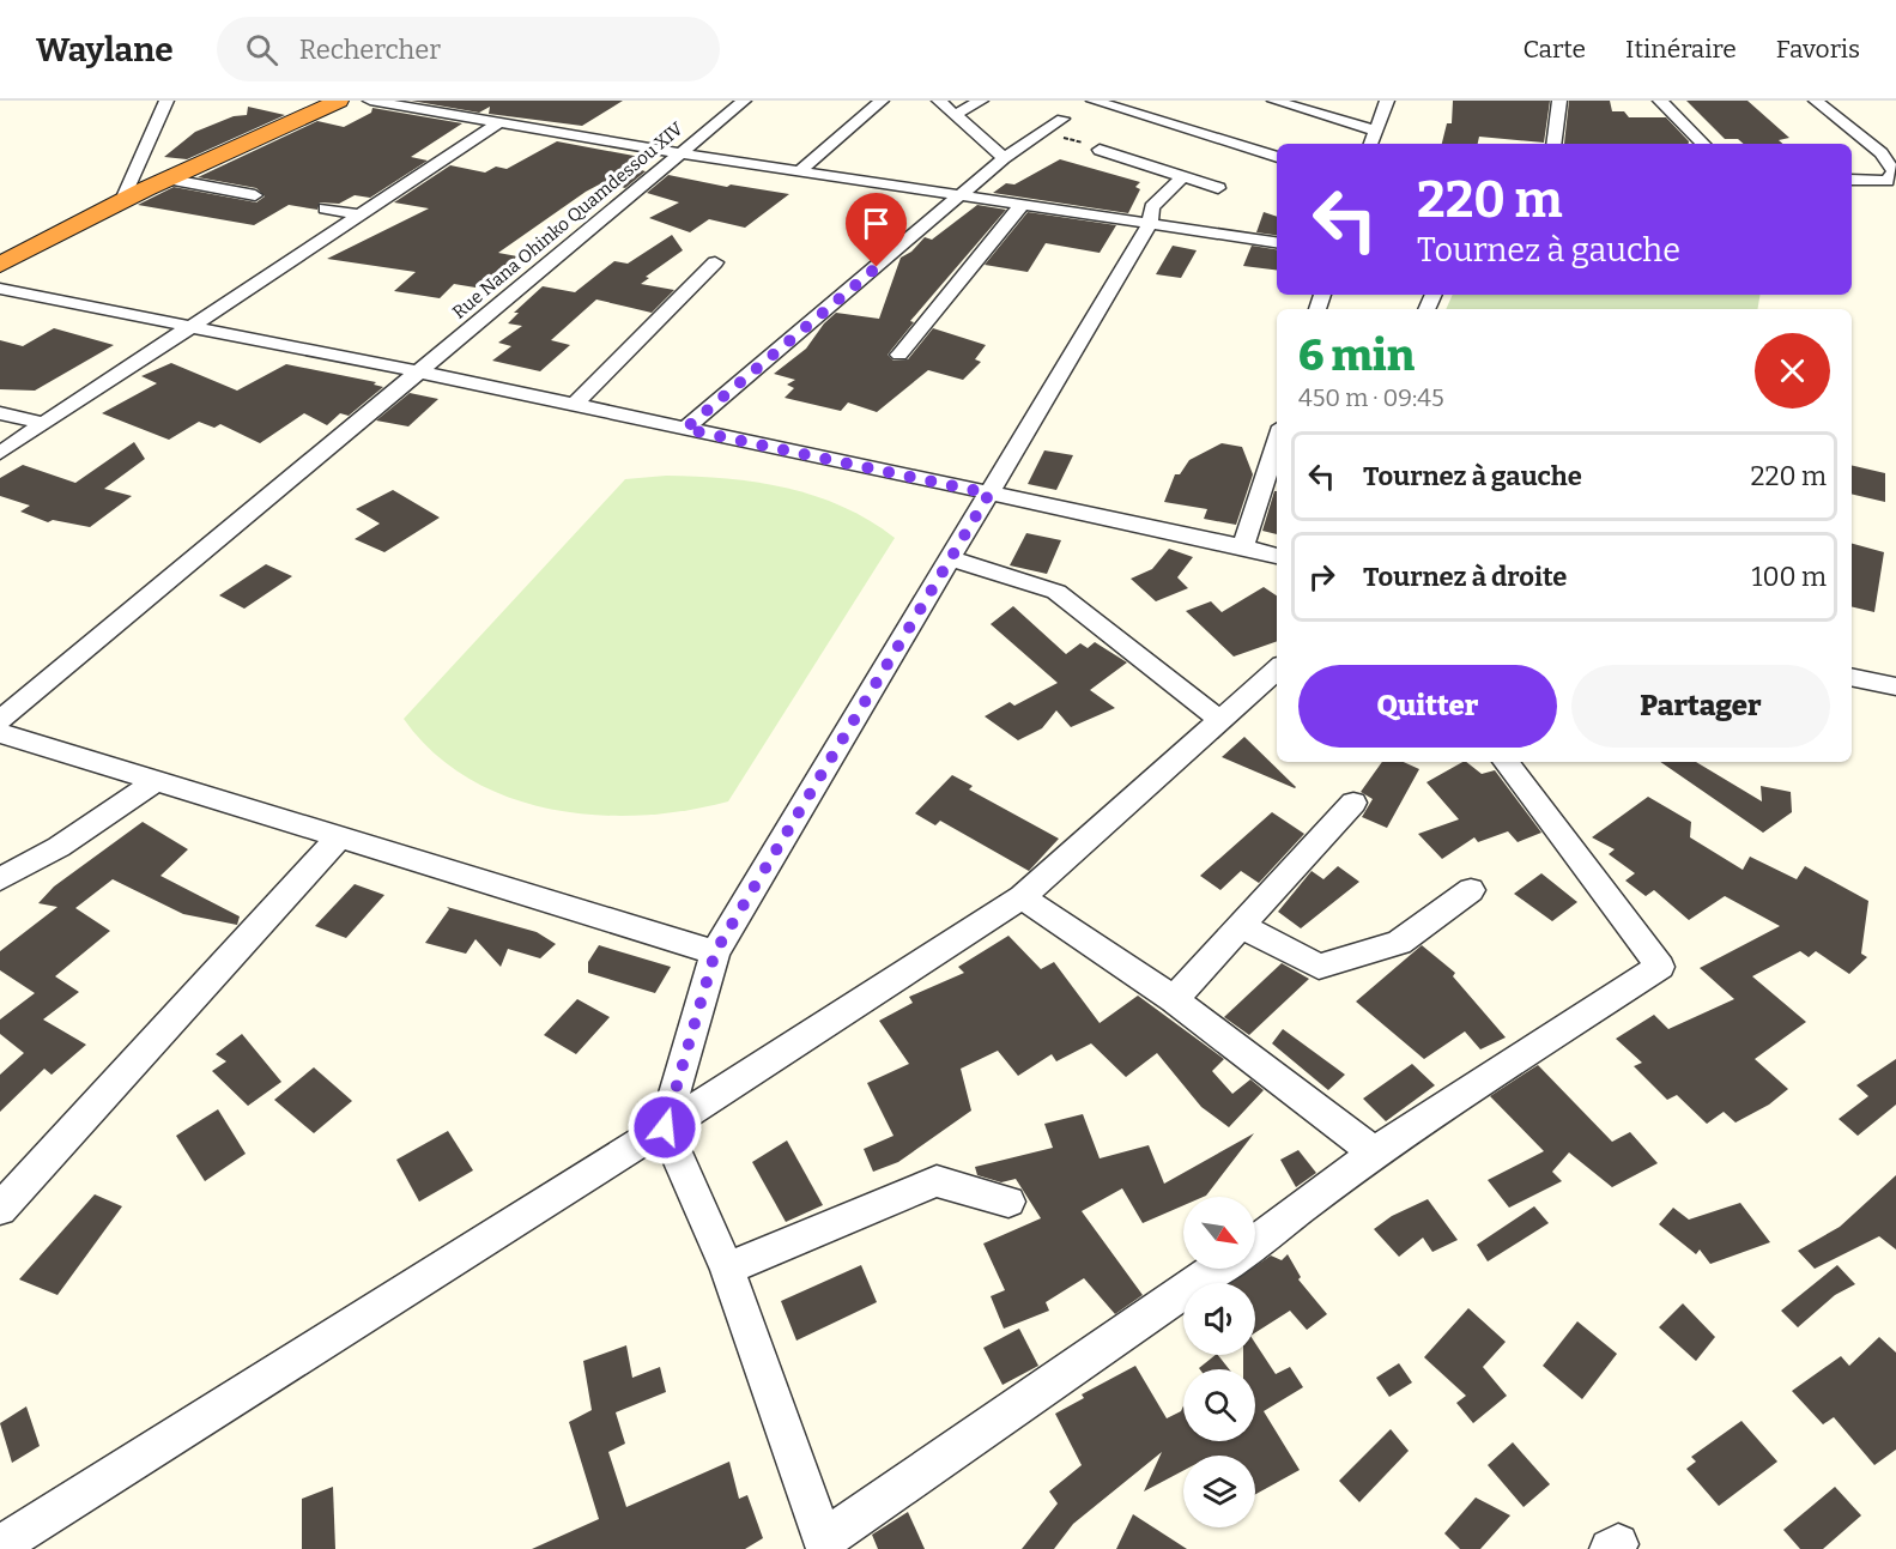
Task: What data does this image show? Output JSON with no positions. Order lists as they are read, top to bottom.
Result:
{
  "streets": {
    "street": ["Rue Nana Ohinko Quamdessou XIV"]
  },
  "north": "bottom right",
  "page": {
    "header": "Waylane",
    "search": "Rechercher",
    "nav": ["Carte", "Itinéraire", "Favoris"],
    "turn": ["220 m", "Tournez à gauche"],
    "heading": ["6 min", "450 m · 09:45"],
    "list": [
      {
        "name": "Tournez à gauche",
        "value": "220 m"
      },
      {
        "name": "Tournez à droite",
        "value": "100 m"
      }
    ],
    "buttons": ["Quitter", "Partager"]
  }
}
